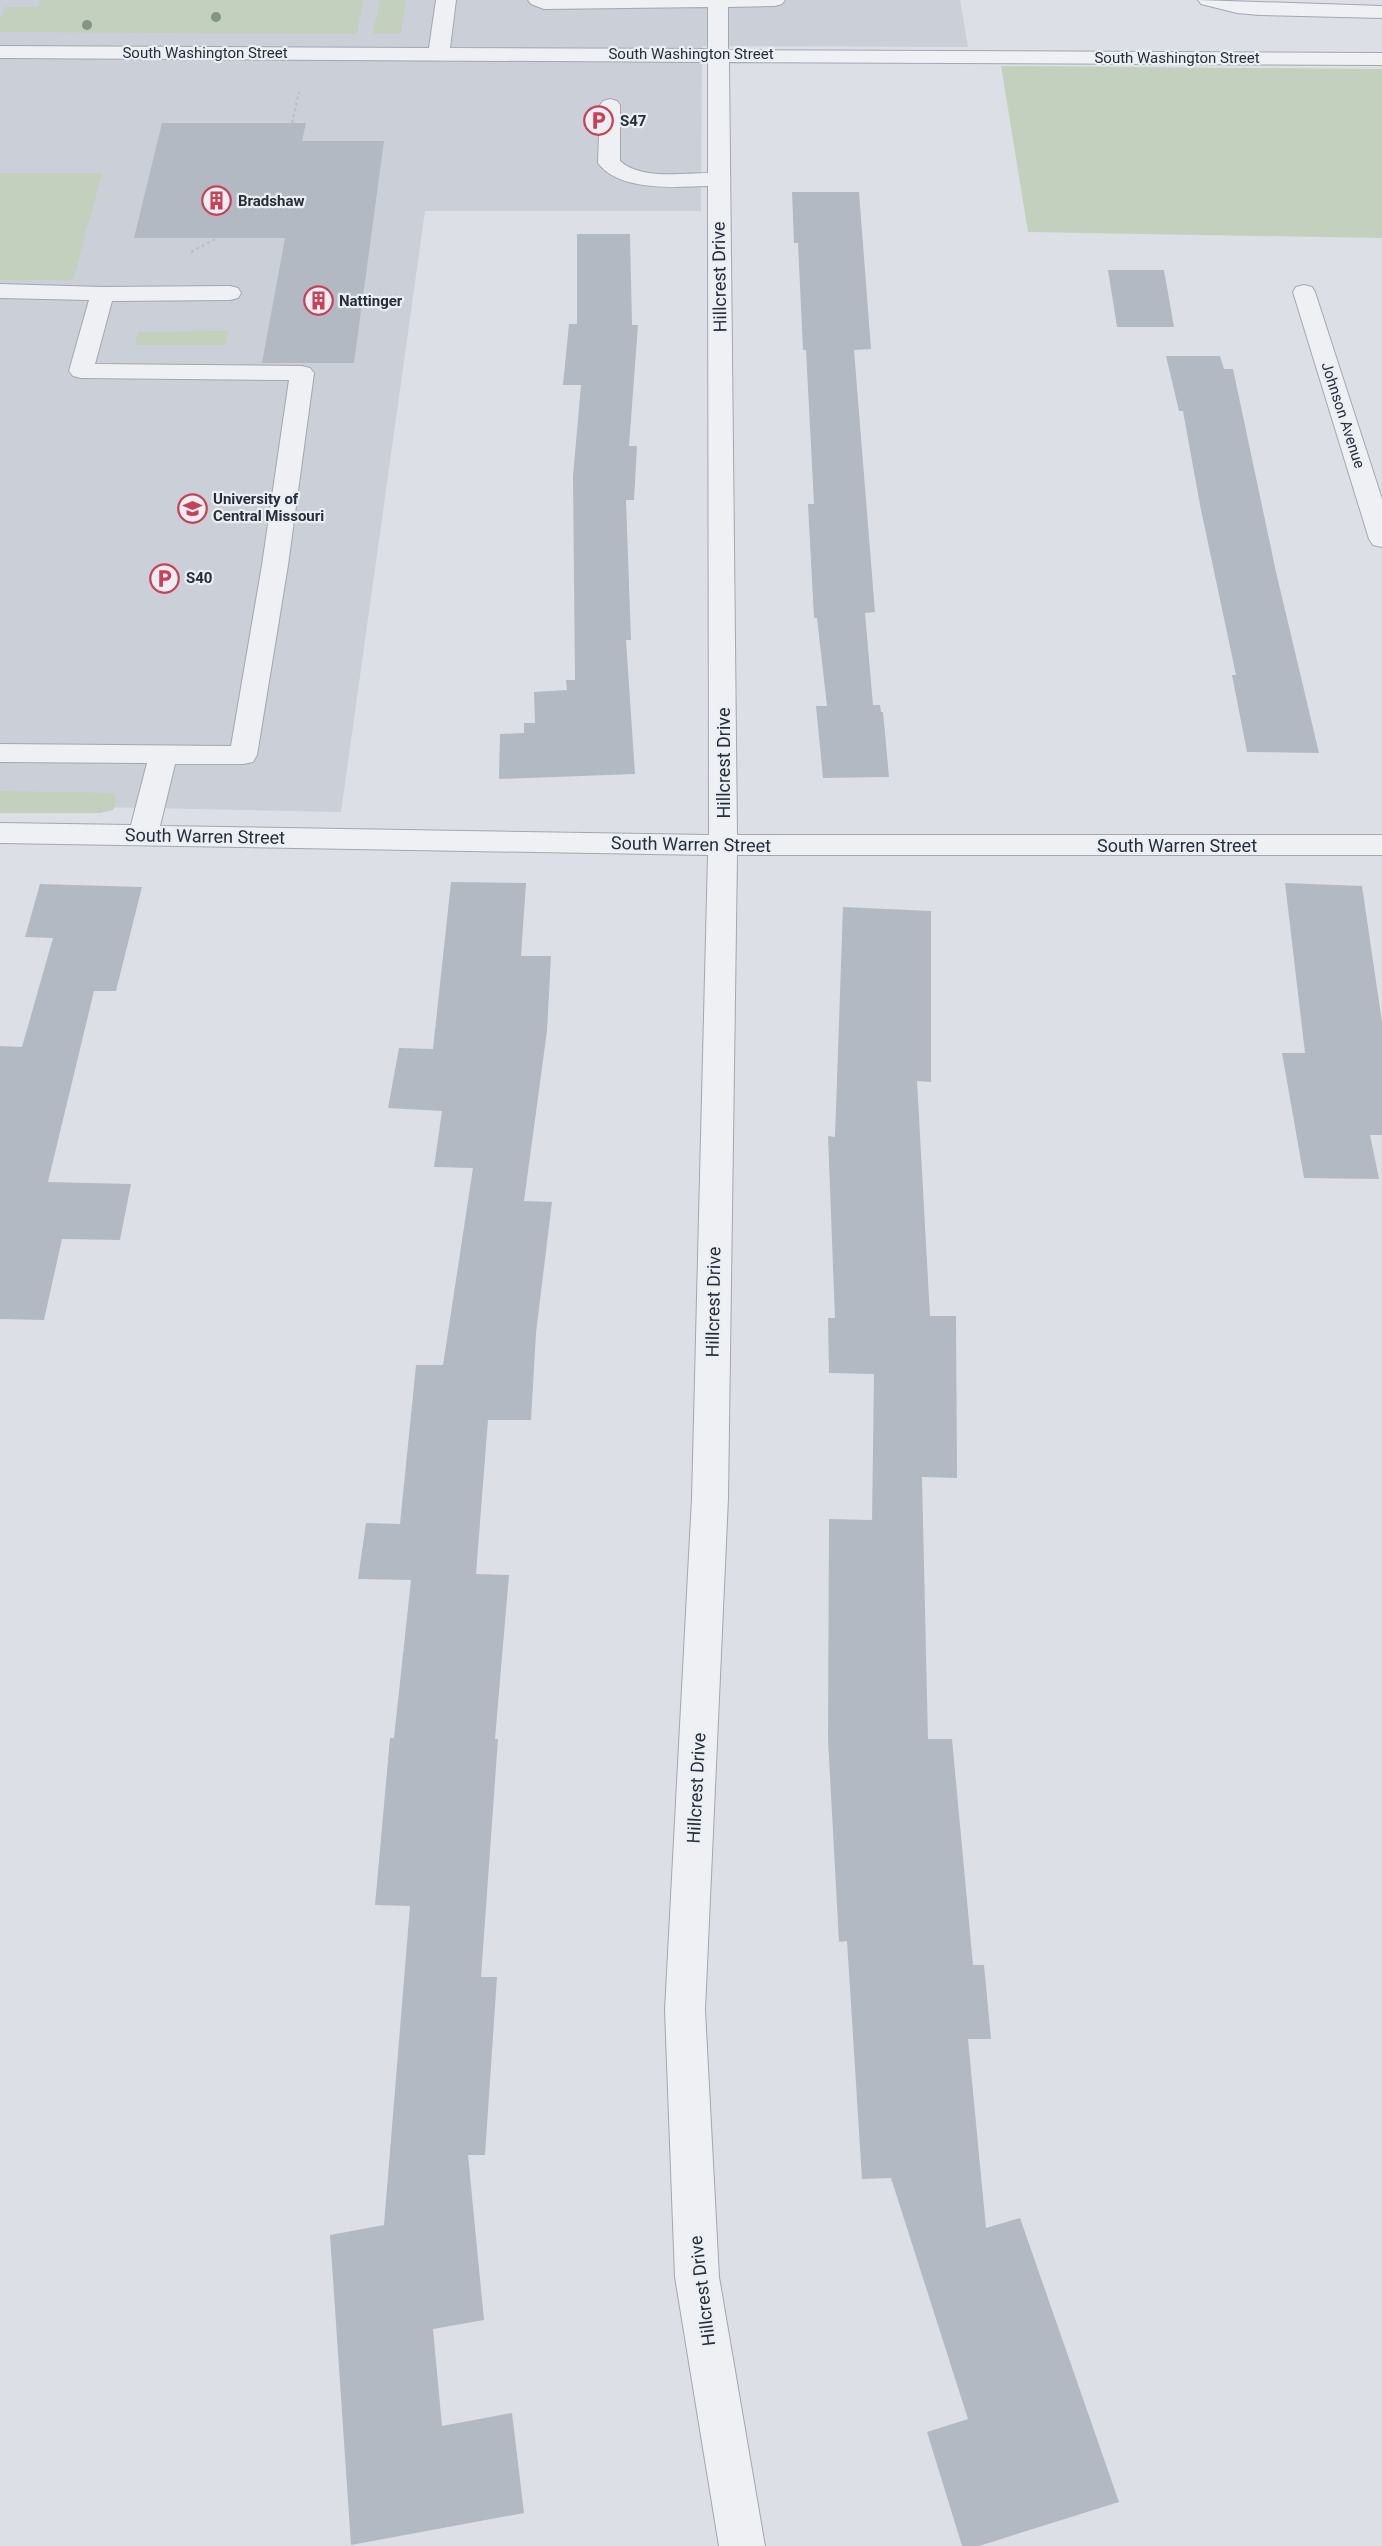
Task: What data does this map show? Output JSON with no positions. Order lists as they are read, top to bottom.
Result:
{
  "streets": {
    "street": [
      "South Washington Street",
      "Hillcrest Drive",
      "Johnson Avenue",
      "South Warren Street"
    ]
  },
  "crossings": [
    ["South Washington Street", "Hillcrest Drive"],
    ["Hillcrest Drive", "South Warren Street"]
  ],
  "places": {
    "parking": ["S47", "S40"],
    "building": ["Bradshaw", "Nattinger"],
    "school or university": ["University of Central Missouri"]
  }
}
